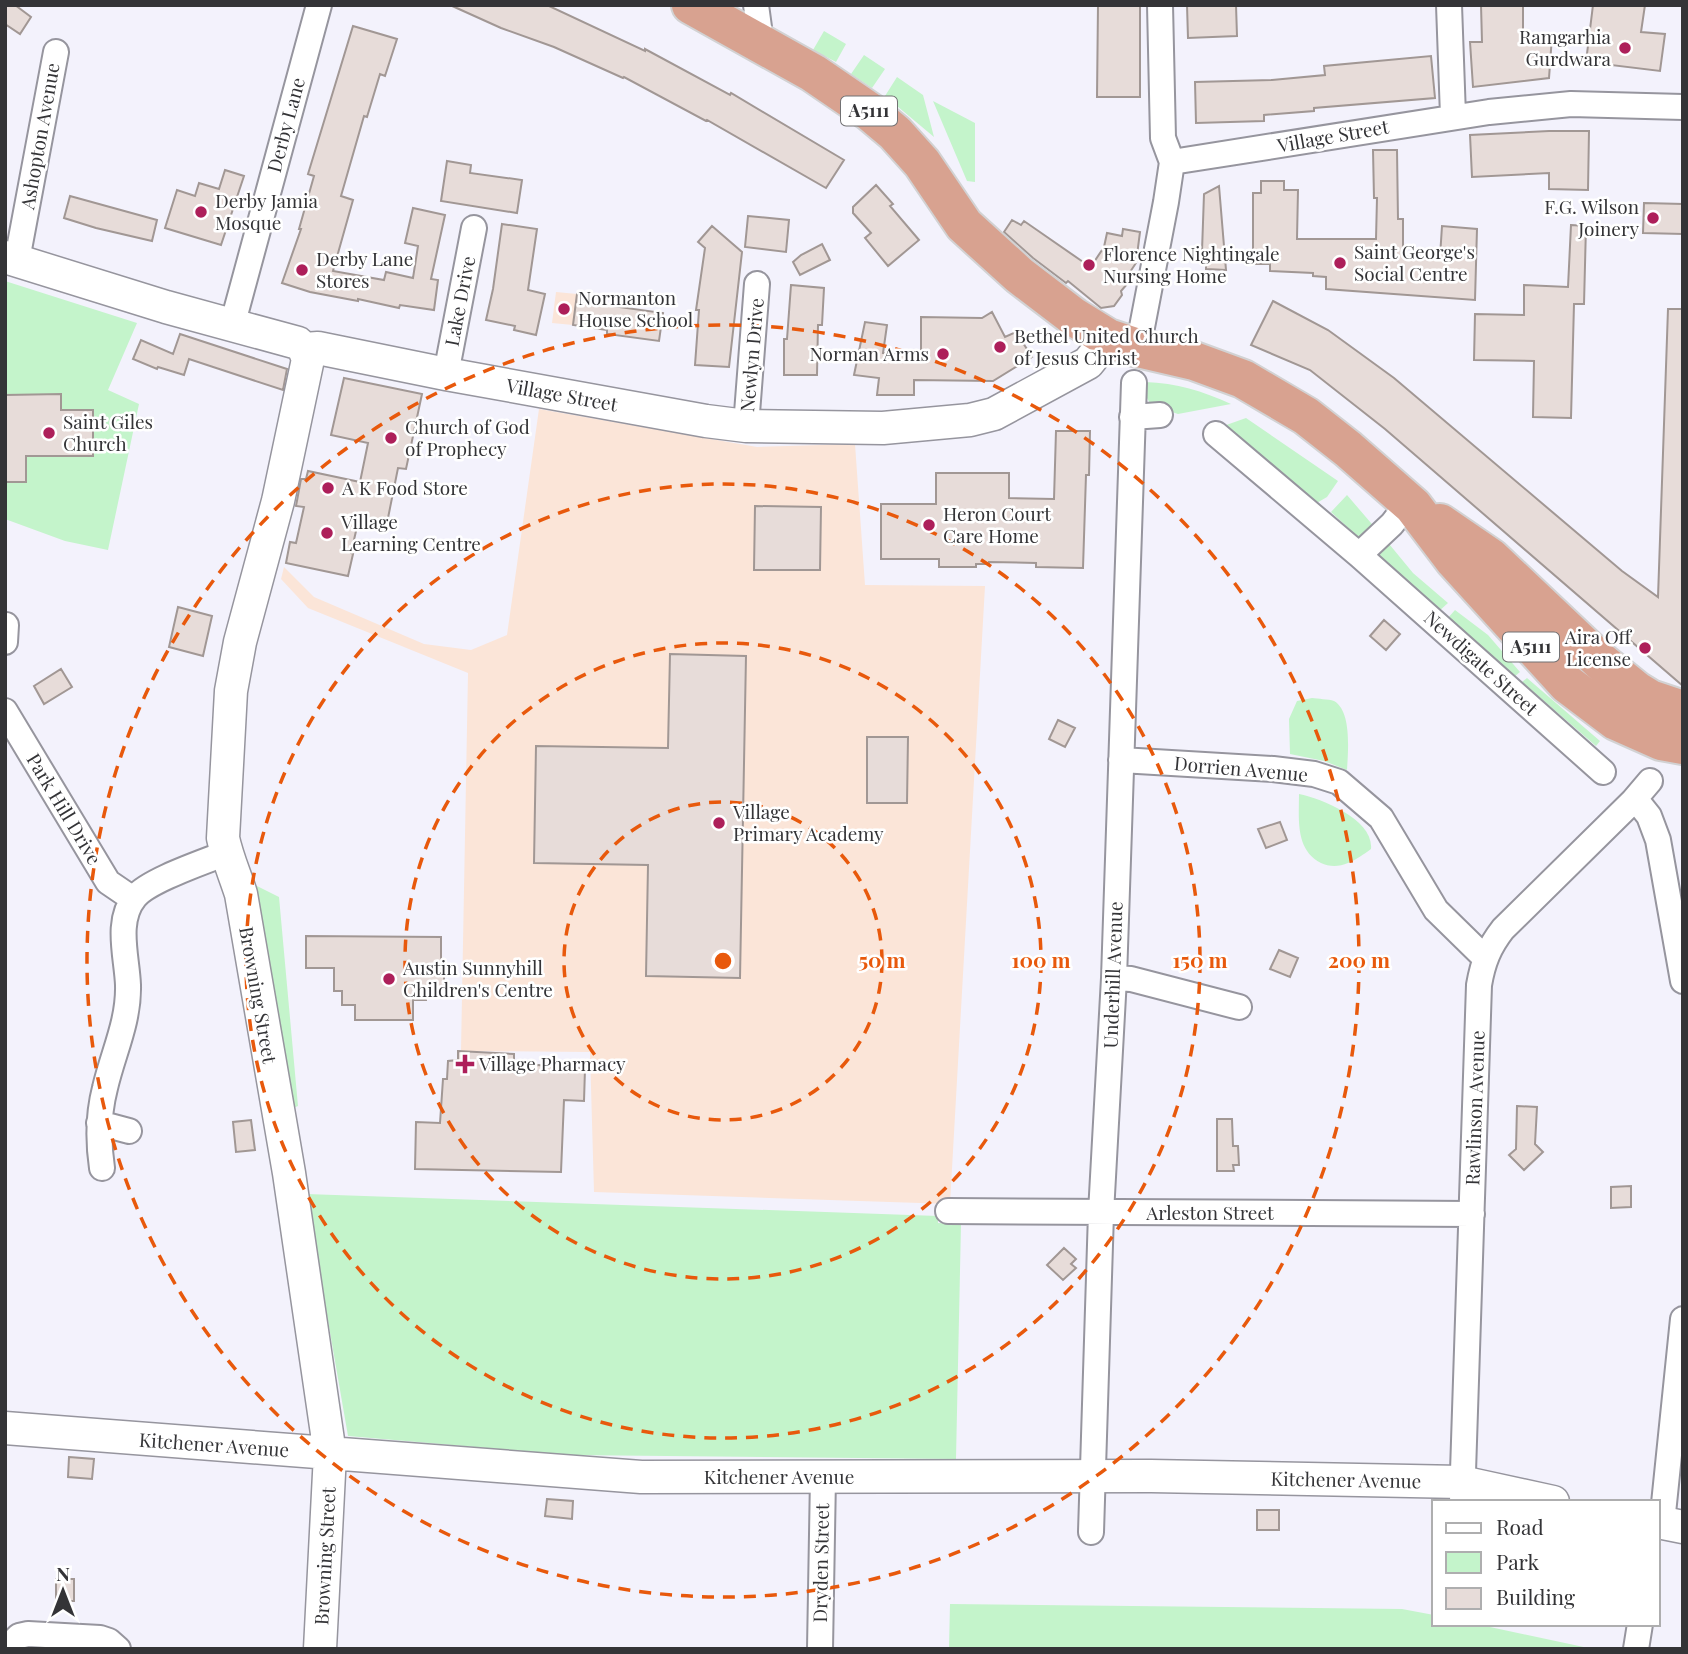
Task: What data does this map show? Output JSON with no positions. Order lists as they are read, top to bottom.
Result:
{
  "streets": {
    "highway": ["A5111"],
    "street": [
      "Derby Lane",
      "Ashopton Avenue",
      "Village Street",
      "Lake Drive",
      "Newlyn Drive",
      "Newdigate Street",
      "Dorrien Avenue",
      "Park Hill Drive",
      "Underhill Avenue",
      "Browning Street",
      "Rawlinson Avenue",
      "Arleston Street",
      "Kitchener Avenue",
      "Dryden Street"
    ]
  },
  "crossings": [
    ["A5111", "Village Street"],
    ["A5111", "Underhill Avenue"],
    ["Derby Lane", "Village Street"],
    ["Ashopton Avenue", "Village Street"],
    ["Village Street", "Lake Drive"],
    ["Village Street", "Newlyn Drive"],
    ["Village Street", "Underhill Avenue"],
    ["Village Street", "Browning Street"],
    ["Dorrien Avenue", "Underhill Avenue"],
    ["Dorrien Avenue", "Rawlinson Avenue"],
    ["Underhill Avenue", "Arleston Street"],
    ["Underhill Avenue", "Kitchener Avenue"],
    ["Browning Street", "Kitchener Avenue"],
    ["Rawlinson Avenue", "Arleston Street"],
    ["Rawlinson Avenue", "Kitchener Avenue"],
    ["Kitchener Avenue", "Dryden Street"]
  ],
  "places": {
    "other": [
      "Ramgarhia Gurdwara",
      "Derby Jamia Mosque",
      "F.G. Wilson Joinery",
      "Saint George's Social Centre",
      "Florence Nightingale Nursing Home",
      "Derby Lane Stores",
      "Normanton House School",
      "Bethel United Church of Jesus Christ",
      "Norman Arms",
      "Saint Giles Church",
      "Church of God of Prophecy",
      "A K Food Store",
      "Heron Court Care Home",
      "Village Learning Centre",
      "Aira Off License",
      "Village Primary Academy",
      "Austin Sunnyhill Children's Centre"
    ],
    "health": ["Village Pharmacy"]
  },
  "legend": ["Road", "Park", "Building"],
  "north": "top",
  "rings": [
    "50 m",
    "100 m",
    "150 m",
    "200 m"
  ]
}
